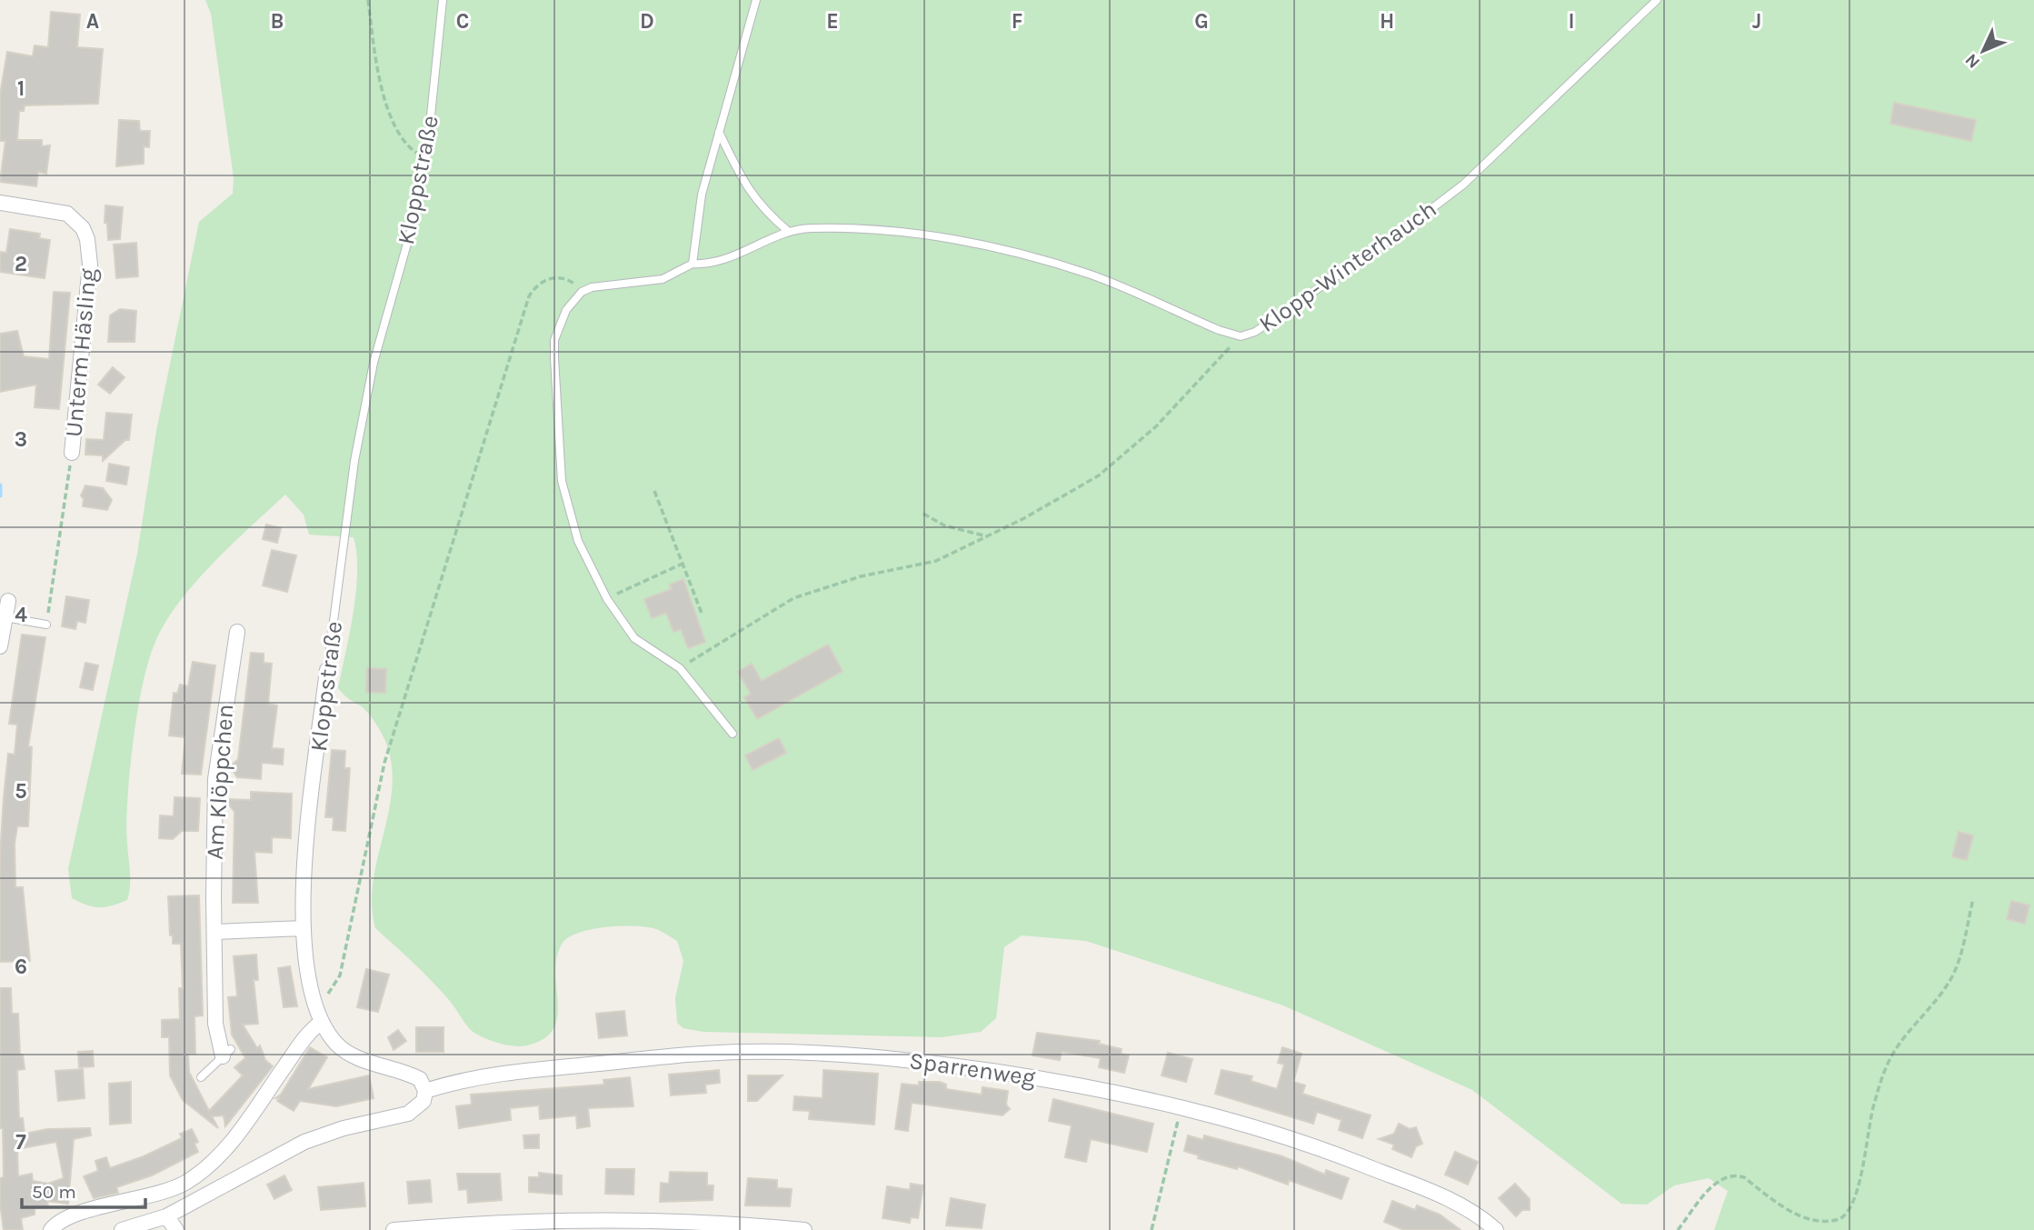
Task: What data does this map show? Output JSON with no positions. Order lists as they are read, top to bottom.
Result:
{
  "streets": {
    "street": [
      "Kloppstraße",
      "Unterm Häsling",
      "Am Klöppchen",
      "Sparrenweg"
    ],
    "lane": ["Klopp-Winterhauch"]
  },
  "crossings": [
    ["Kloppstraße", "Sparrenweg"]
  ],
  "scale_bar": "50 m",
  "north": "bottom left",
  "grid": {
    "columns": [
      "A",
      "B",
      "C",
      "D",
      "E",
      "F",
      "G",
      "H",
      "I",
      "J"
    ],
    "rows": [
      "1",
      "2",
      "3",
      "4",
      "5",
      "6",
      "7"
    ]
  }
}
